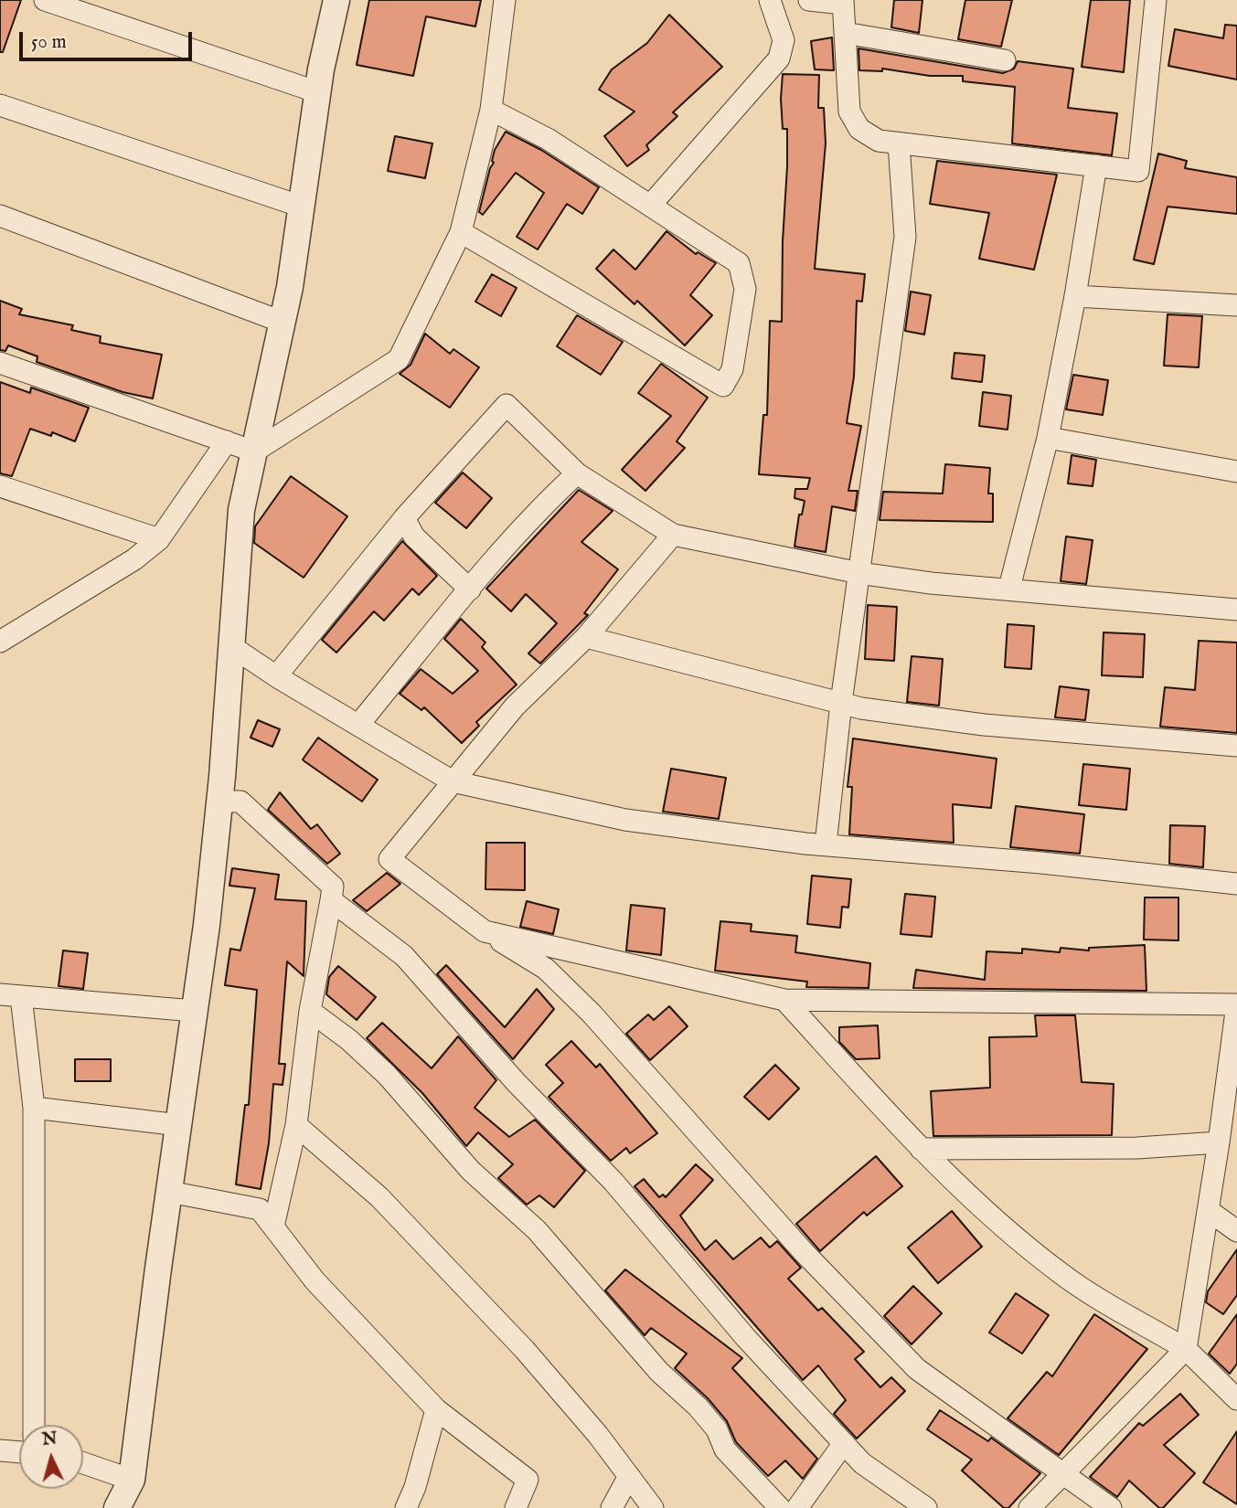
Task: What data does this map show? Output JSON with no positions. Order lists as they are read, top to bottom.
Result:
{
  "scale_bar": "50 m",
  "north": "top"
}
